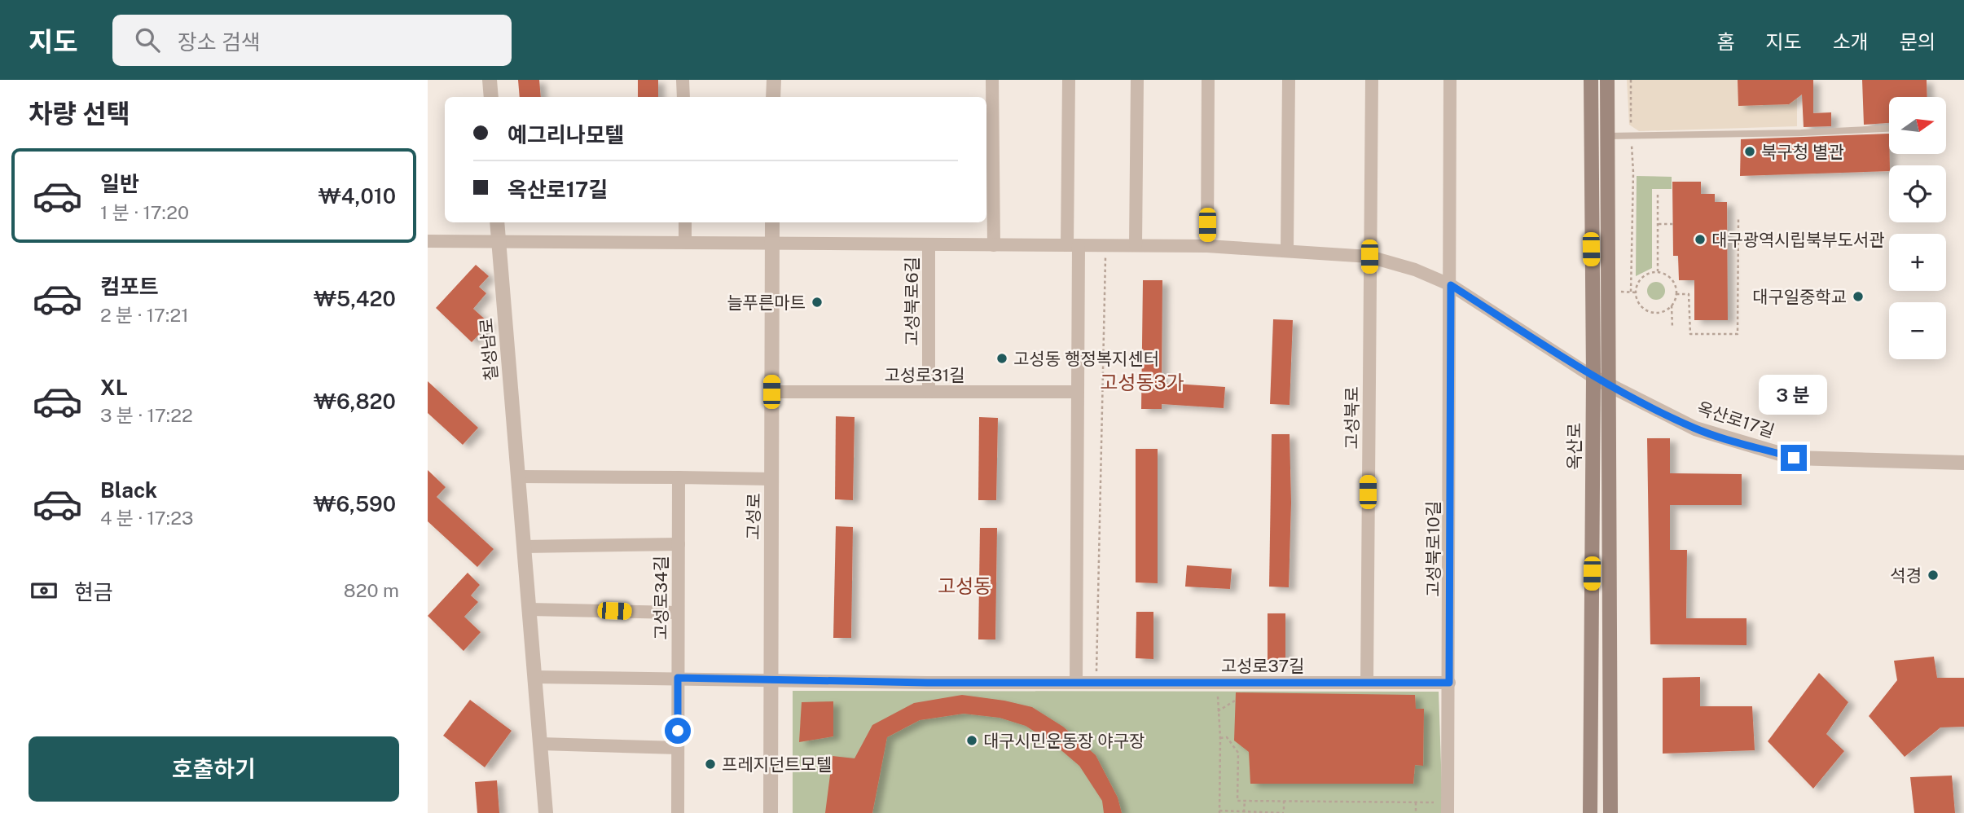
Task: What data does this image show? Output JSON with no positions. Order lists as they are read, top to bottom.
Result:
{
  "streets": {
    "main road": ["옥산로"],
    "street": [
      "고성북로6길",
      "칠성남로",
      "고성로31길",
      "고성북로",
      "옥산로17길",
      "고성로",
      "고성북로10길",
      "고성로34길",
      "고성로37길"
    ]
  },
  "crossings": [
    ["고성북로6길", "고성로31길"],
    ["고성로31길", "고성로"],
    ["고성북로", "고성로37길"],
    ["옥산로17길", "옥산로"],
    ["고성로", "고성로37길"],
    ["고성북로10길", "고성로37길"],
    ["고성로34길", "고성로37길"]
  ],
  "districts": ["고성동3가", "고성동"],
  "places": [
    "북구청 별관",
    "대구광역시립북부도서관",
    "대구일중학교",
    "늘푸른마트",
    "고성동 행정복지센터",
    "석경",
    "대구시민운동장 야구장",
    "프레지던트모텔"
  ],
  "north": "right",
  "page": {
    "header": "지도",
    "search": "장소 검색",
    "nav": [
      "홈",
      "지도",
      "소개",
      "문의"
    ],
    "heading": "차량 선택",
    "map_buttons": ["+", "−"],
    "banner": ["예그리나모텔", "옥산로17길"],
    "list": [
      {
        "name": "일반",
        "note": "1 분 · 17:20",
        "value": "₩4,010"
      },
      {
        "name": "컴포트",
        "note": "2 분 · 17:21",
        "value": "₩5,420"
      },
      {
        "name": "XL",
        "note": "3 분 · 17:22",
        "value": "₩6,820"
      },
      {
        "name": "Black",
        "note": "4 분 · 17:23",
        "value": "₩6,590"
      }
    ],
    "bubble": "3 분",
    "pay": ["현금", "820 m"],
    "buttons": "호출하기"
  }
}
